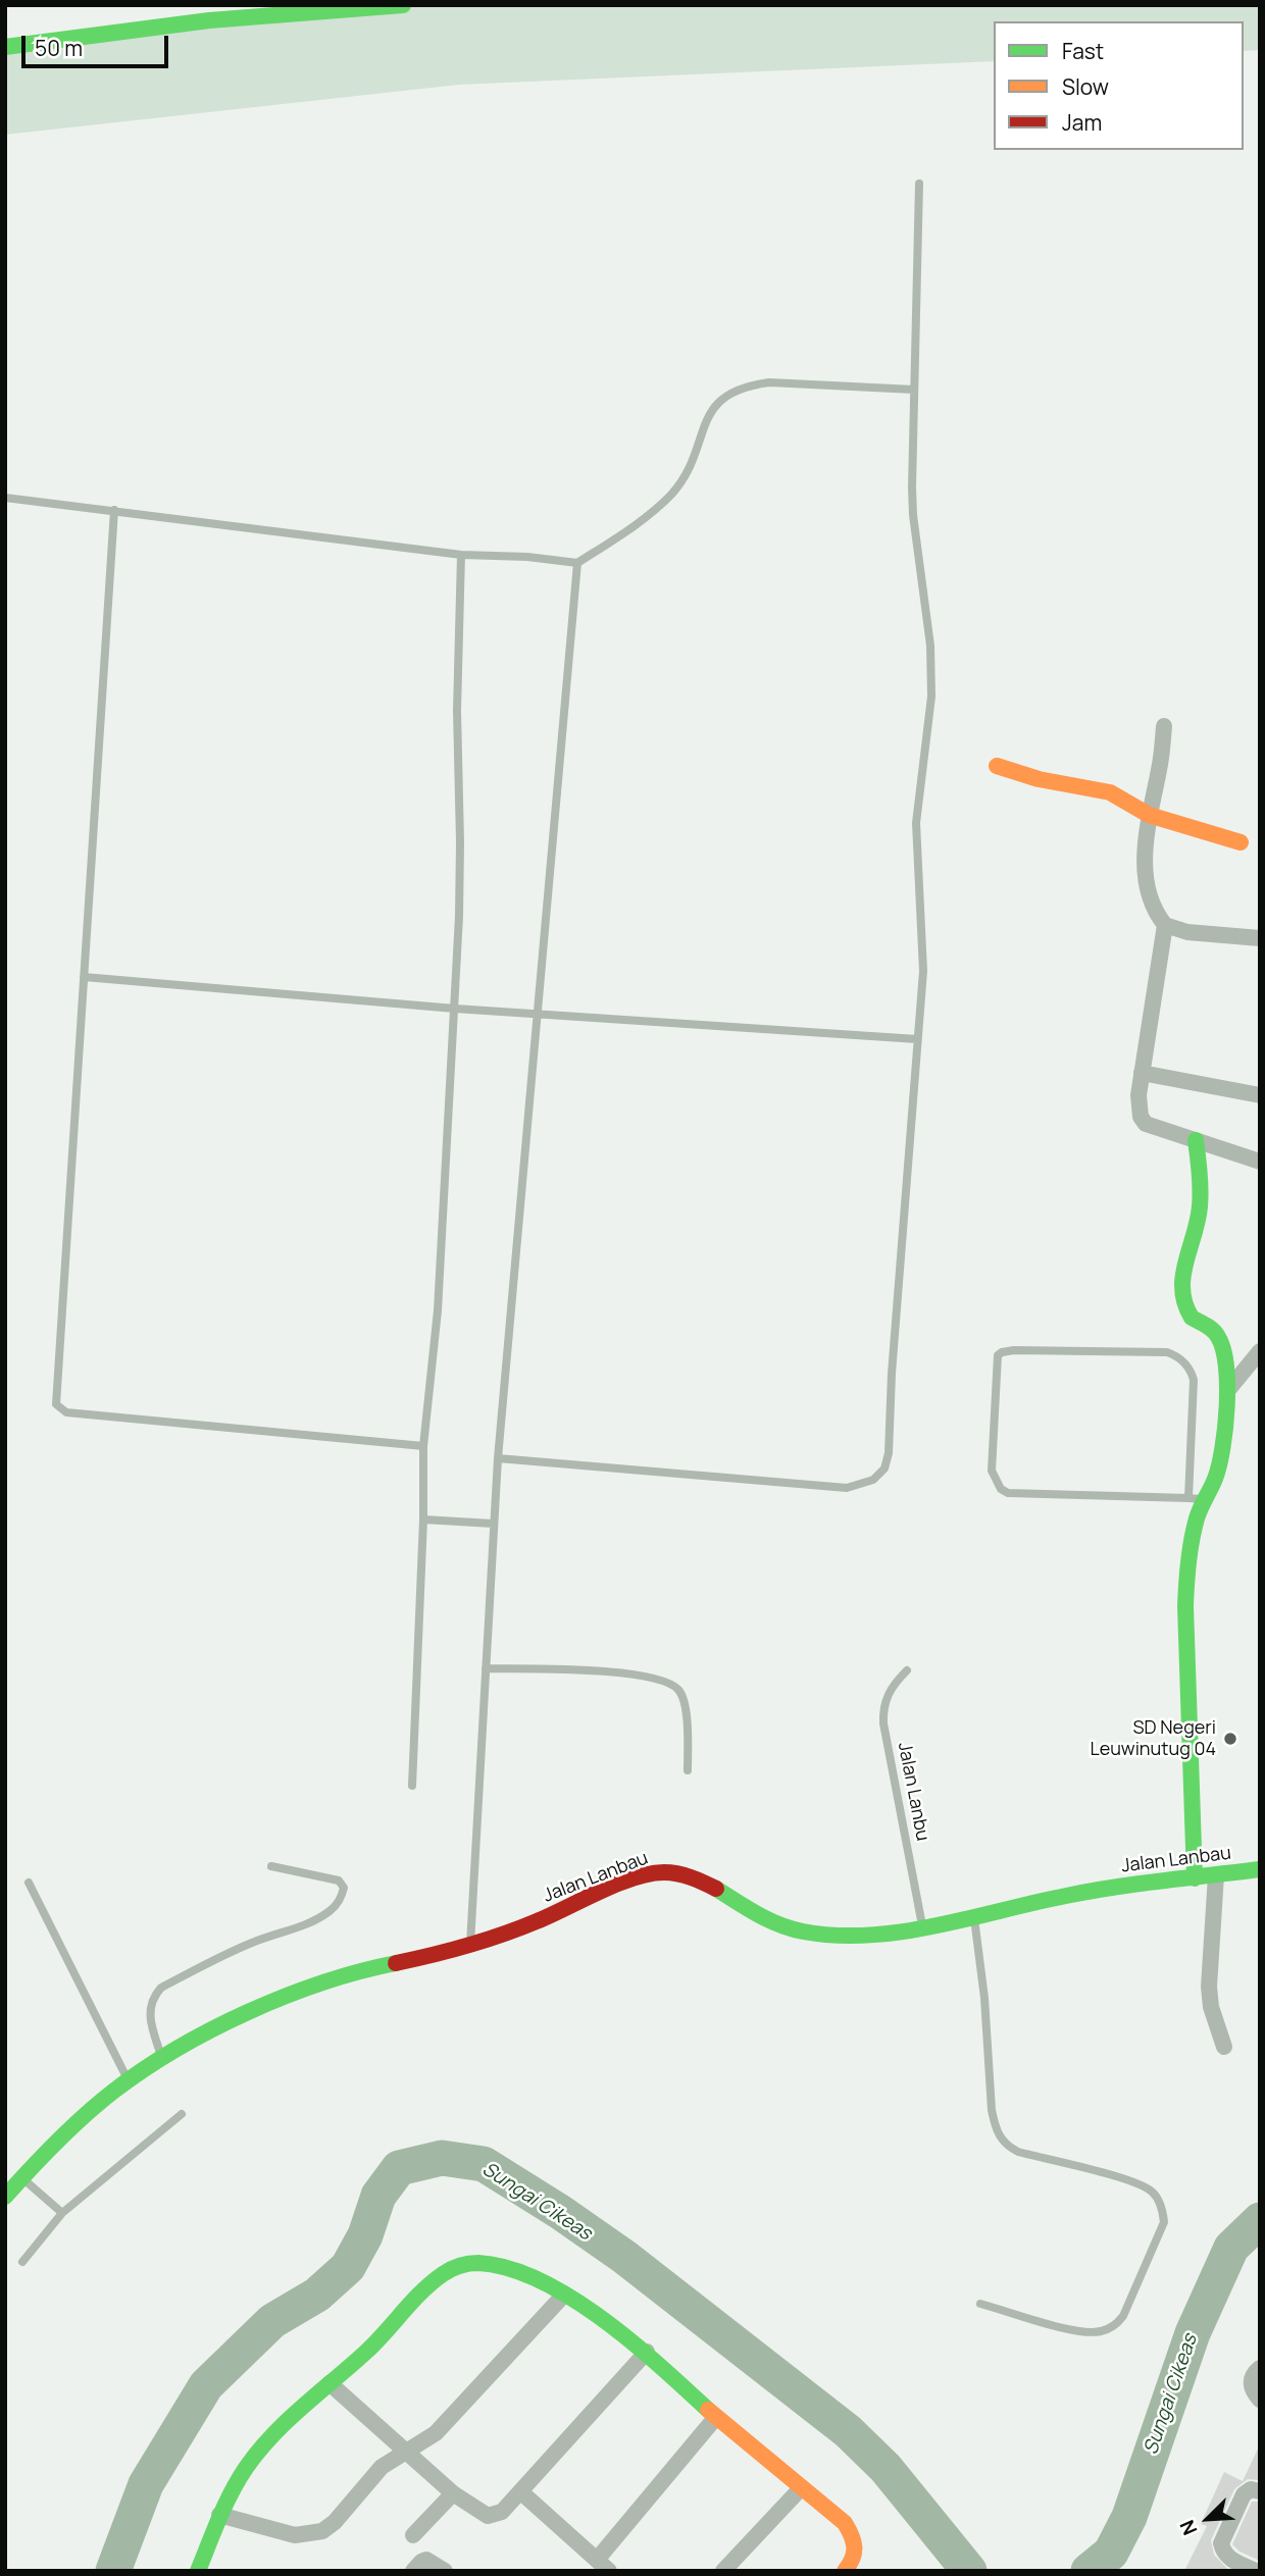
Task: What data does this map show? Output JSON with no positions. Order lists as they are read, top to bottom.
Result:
{
  "streets": {
    "main road": ["Jalan Lanbau"],
    "lane": ["Jalan Lanbu"]
  },
  "crossings": [
    ["Jalan Lanbu", "Jalan Lanbau"]
  ],
  "water": ["Sungai Cikeas"],
  "places": ["SD Negeri Leuwinutug 04"],
  "legend": ["Fast", "Slow", "Jam"],
  "scale_bar": "50 m",
  "north": "bottom left"
}
